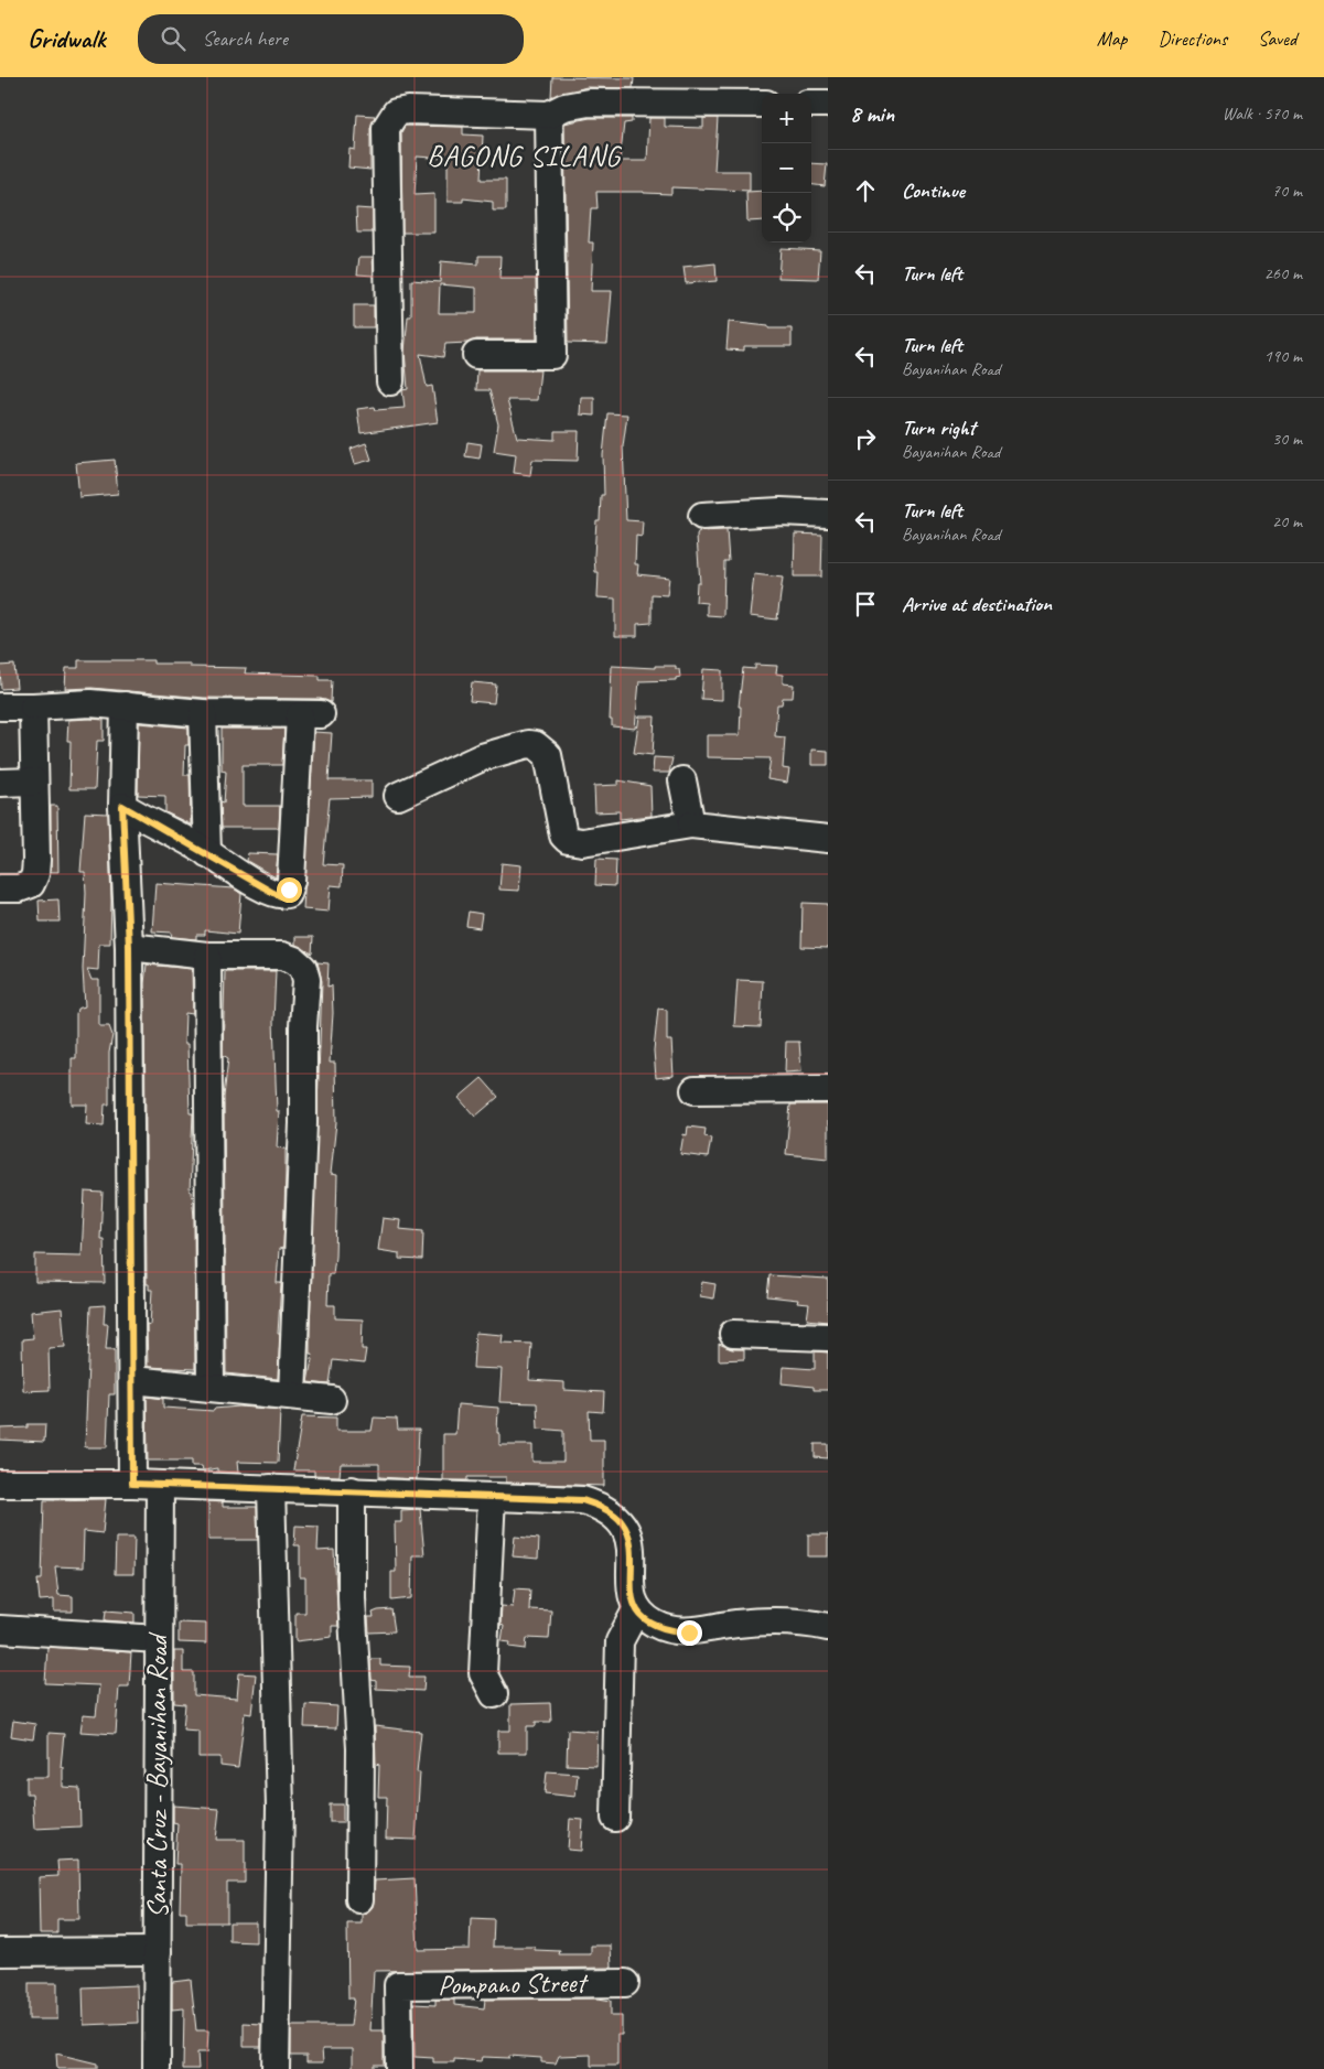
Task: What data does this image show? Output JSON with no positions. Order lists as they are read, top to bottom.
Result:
{
  "streets": {
    "street": ["Santa Cruz - Bayanihan Road", "Pompano Street"]
  },
  "districts": ["BAGONG SILANG"],
  "page": {
    "header": "Gridwalk",
    "search": "Search here",
    "nav": ["Map", "Directions", "Saved"],
    "heading": ["8 min", "Walk · 570 m"],
    "map_buttons": ["+", "−"],
    "list": [
      ["Continue", "70 m"],
      ["Turn left", "260 m"],
      ["Turn left", "Bayanihan Road", "190 m"],
      ["Turn right", "Bayanihan Road", "30 m"],
      ["Turn left", "Bayanihan Road", "20 m"],
      "Arrive at destination"
    ]
  }
}
